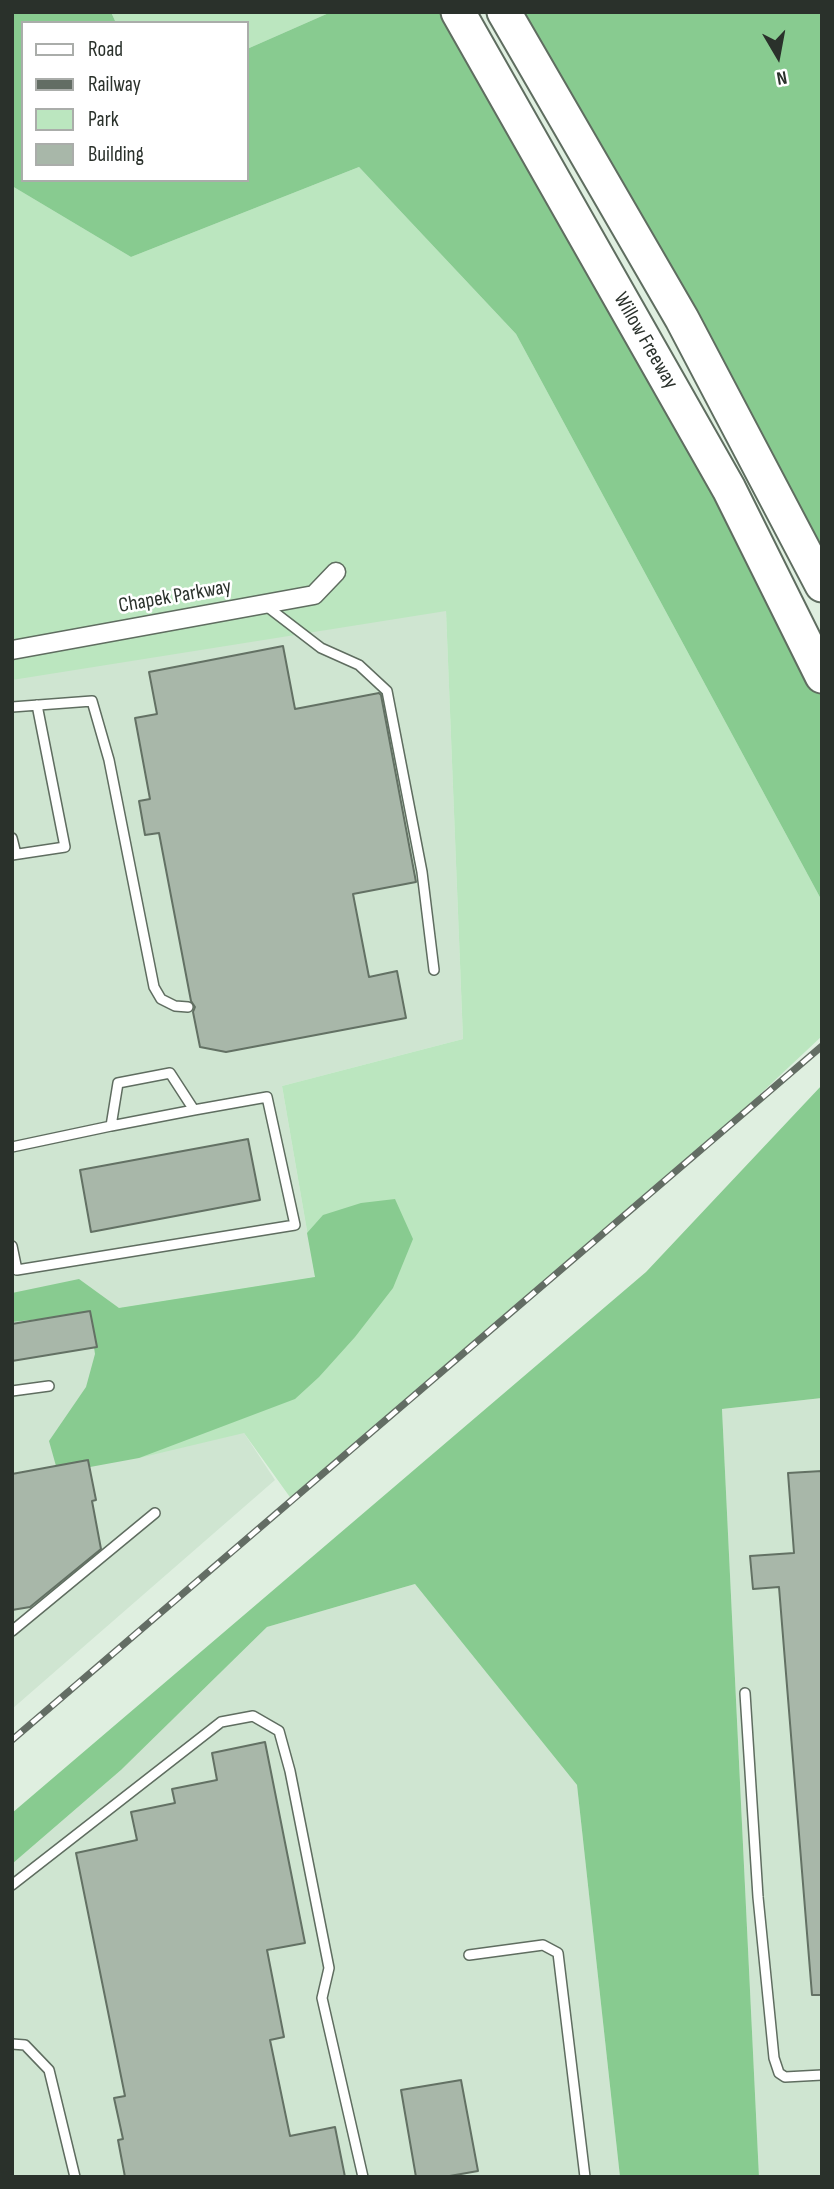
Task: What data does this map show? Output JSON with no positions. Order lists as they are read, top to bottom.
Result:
{
  "streets": {
    "highway": ["Willow Freeway"],
    "street": ["Chapek Parkway"]
  },
  "legend": [
    "Road",
    "Railway",
    "Park",
    "Building"
  ],
  "north": "bottom"
}
